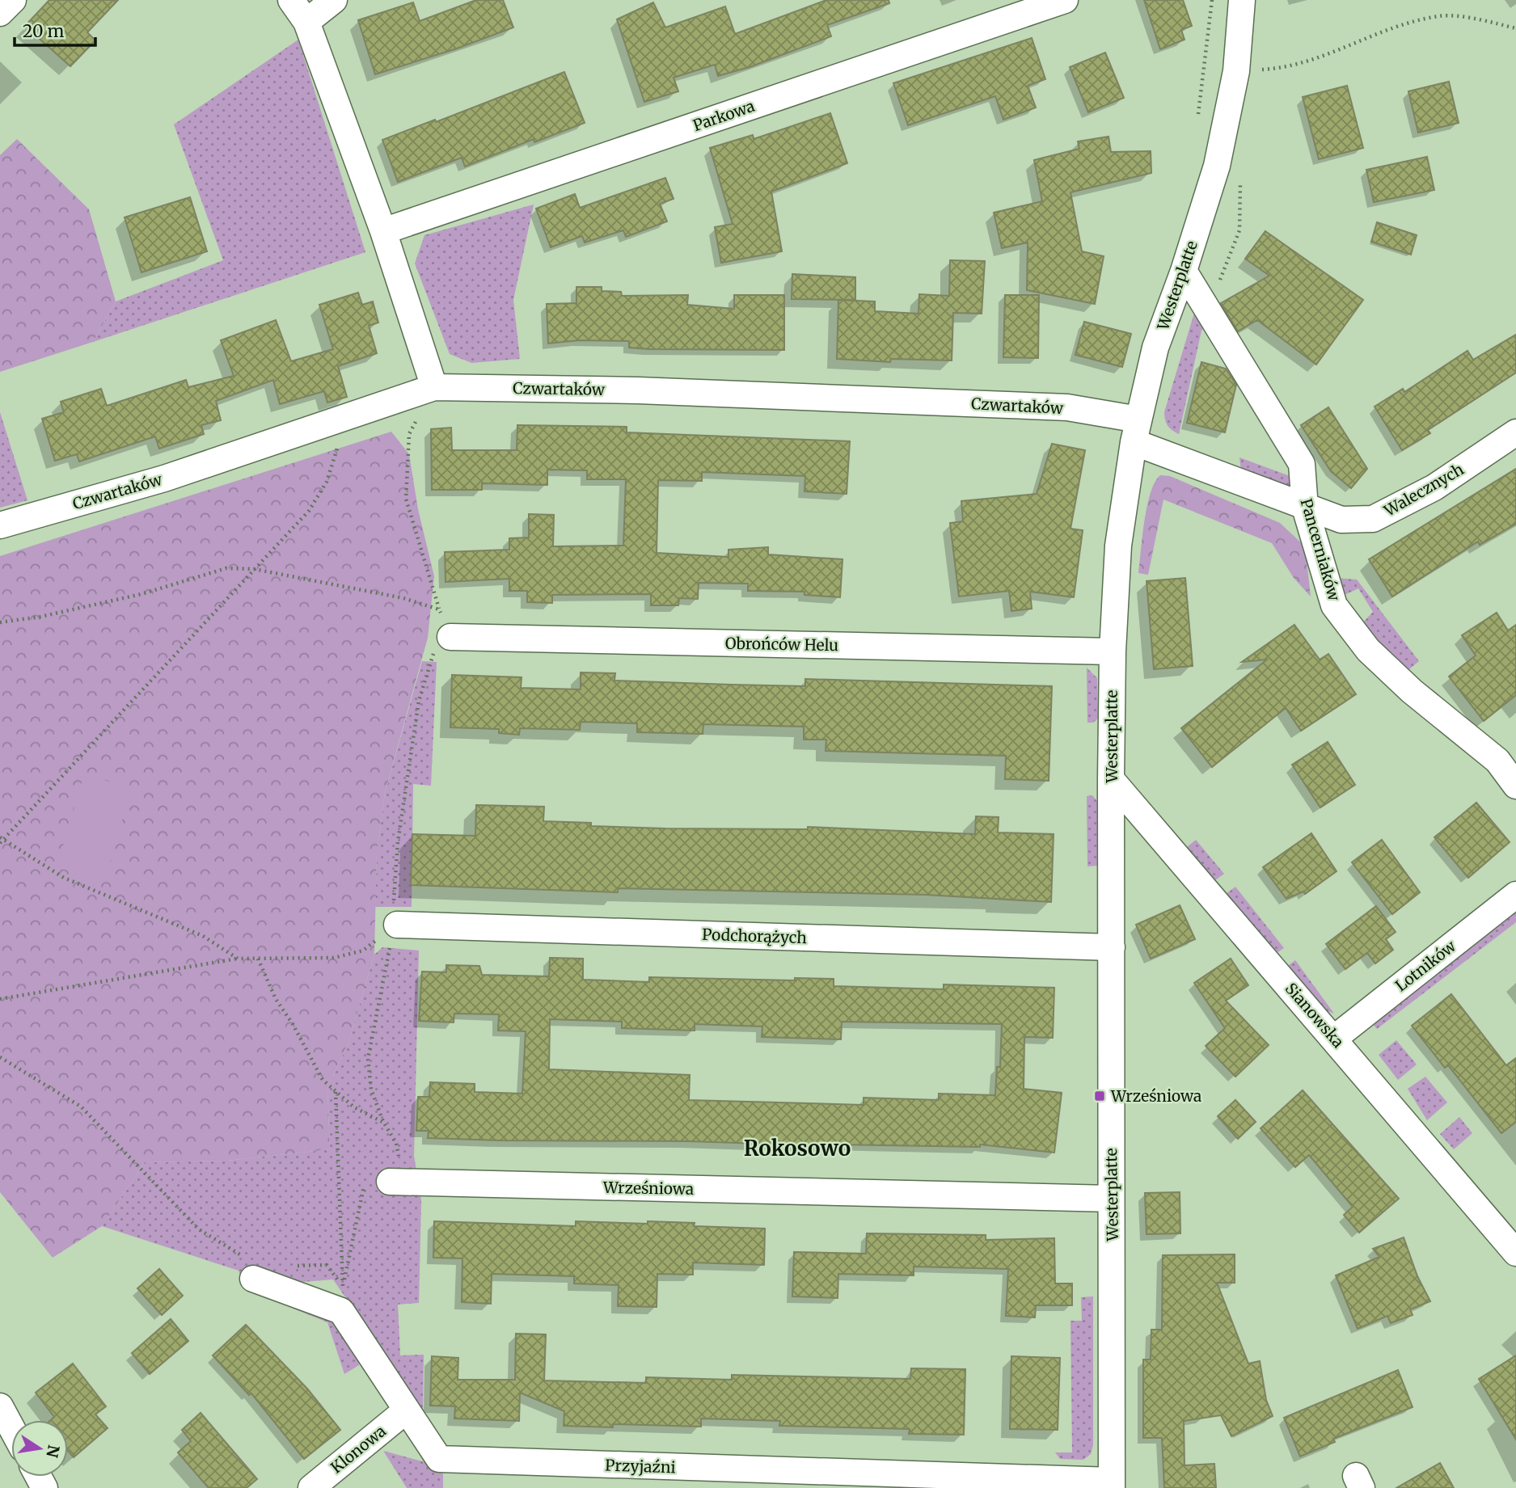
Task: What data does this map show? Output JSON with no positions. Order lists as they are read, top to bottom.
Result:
{
  "streets": {
    "street": [
      "Parkowa",
      "Westerplatte",
      "Czwartaków",
      "Walecznych",
      "Pancerniaków",
      "Obrońców Helu",
      "Podchorążych",
      "Lotników",
      "Sianowska",
      "Wrześniowa",
      "Klonowa",
      "Przyjaźni"
    ]
  },
  "crossings": [
    ["Westerplatte", "Czwartaków"],
    ["Westerplatte", "Walecznych"],
    ["Westerplatte", "Pancerniaków"],
    ["Westerplatte", "Obrońców Helu"],
    ["Westerplatte", "Podchorążych"],
    ["Westerplatte", "Sianowska"],
    ["Westerplatte", "Wrześniowa"],
    ["Westerplatte", "Przyjaźni"],
    ["Czwartaków", "Walecznych"],
    ["Walecznych", "Pancerniaków"],
    ["Lotników", "Sianowska"],
    ["Klonowa", "Przyjaźni"]
  ],
  "districts": ["Rokosowo"],
  "places": {
    "transit": ["Wrześniowa"]
  },
  "scale_bar": "20 m",
  "north": "right"
}
